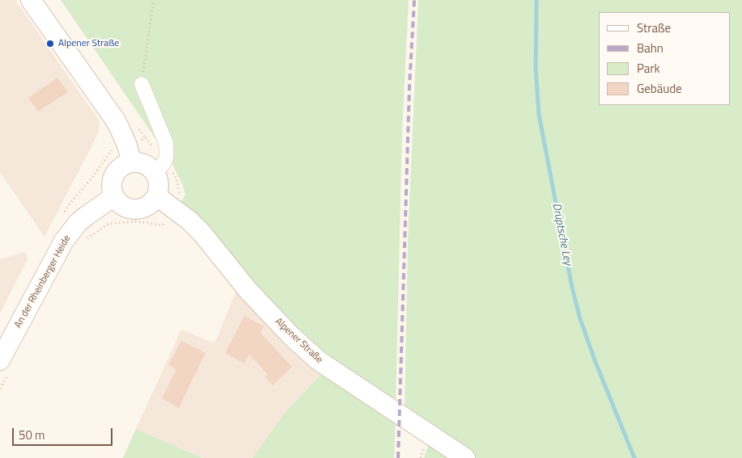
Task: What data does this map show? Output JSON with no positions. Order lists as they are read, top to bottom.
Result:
{
  "streets": {
    "street": ["An der Rheinberger Heide", "Alpener Straße"]
  },
  "crossings": [
    ["An der Rheinberger Heide", "Alpener Straße"]
  ],
  "water": ["Drüptsche Ley"],
  "places": ["Alpener Straße"],
  "legend": [
    "Straße",
    "Bahn",
    "Park",
    "Gebäude"
  ],
  "scale_bar": "50 m"
}
